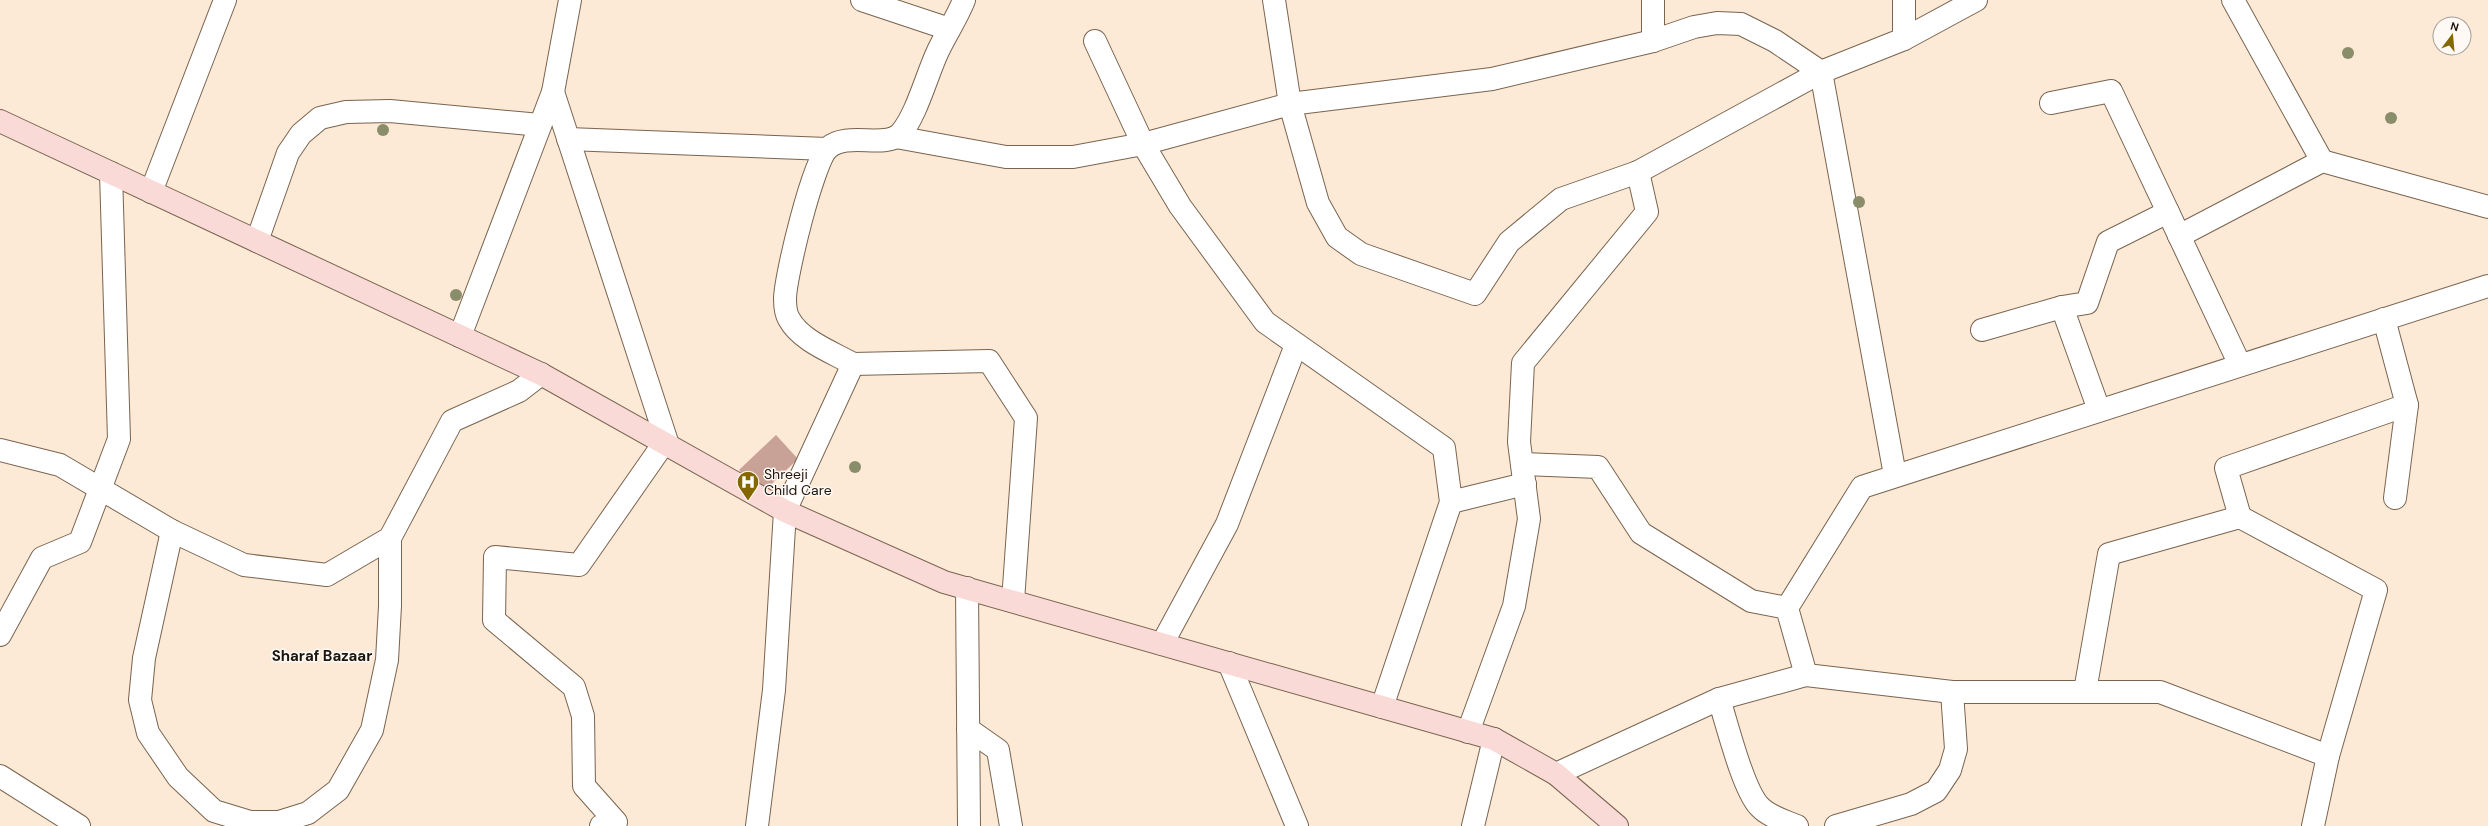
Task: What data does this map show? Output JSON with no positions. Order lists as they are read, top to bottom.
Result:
{
  "districts": ["Sharaf Bazaar"],
  "places": {
    "hospital": ["Shreeji Child Care"]
  },
  "north": "top"
}
